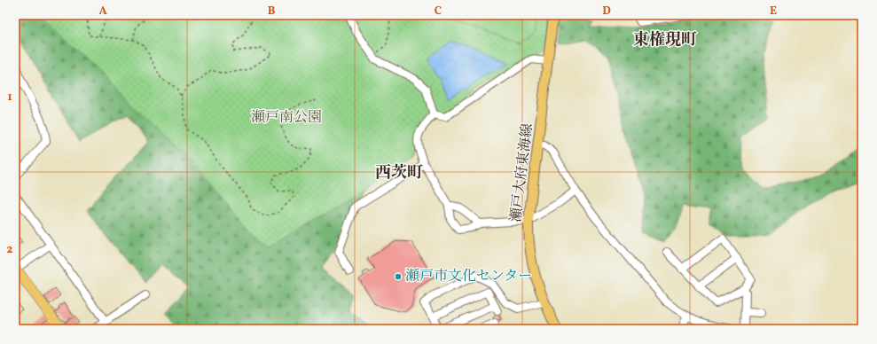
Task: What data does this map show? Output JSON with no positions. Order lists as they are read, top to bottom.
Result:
{
  "streets": {
    "main road": ["瀬戸大府東海線"]
  },
  "districts": ["東権現町", "西茨町"],
  "parks": ["瀬戸南公園"],
  "places": ["瀬戸市文化センター"],
  "grid": {
    "columns": [
      "A",
      "B",
      "C",
      "D",
      "E"
    ],
    "rows": ["1", "2"]
  }
}
